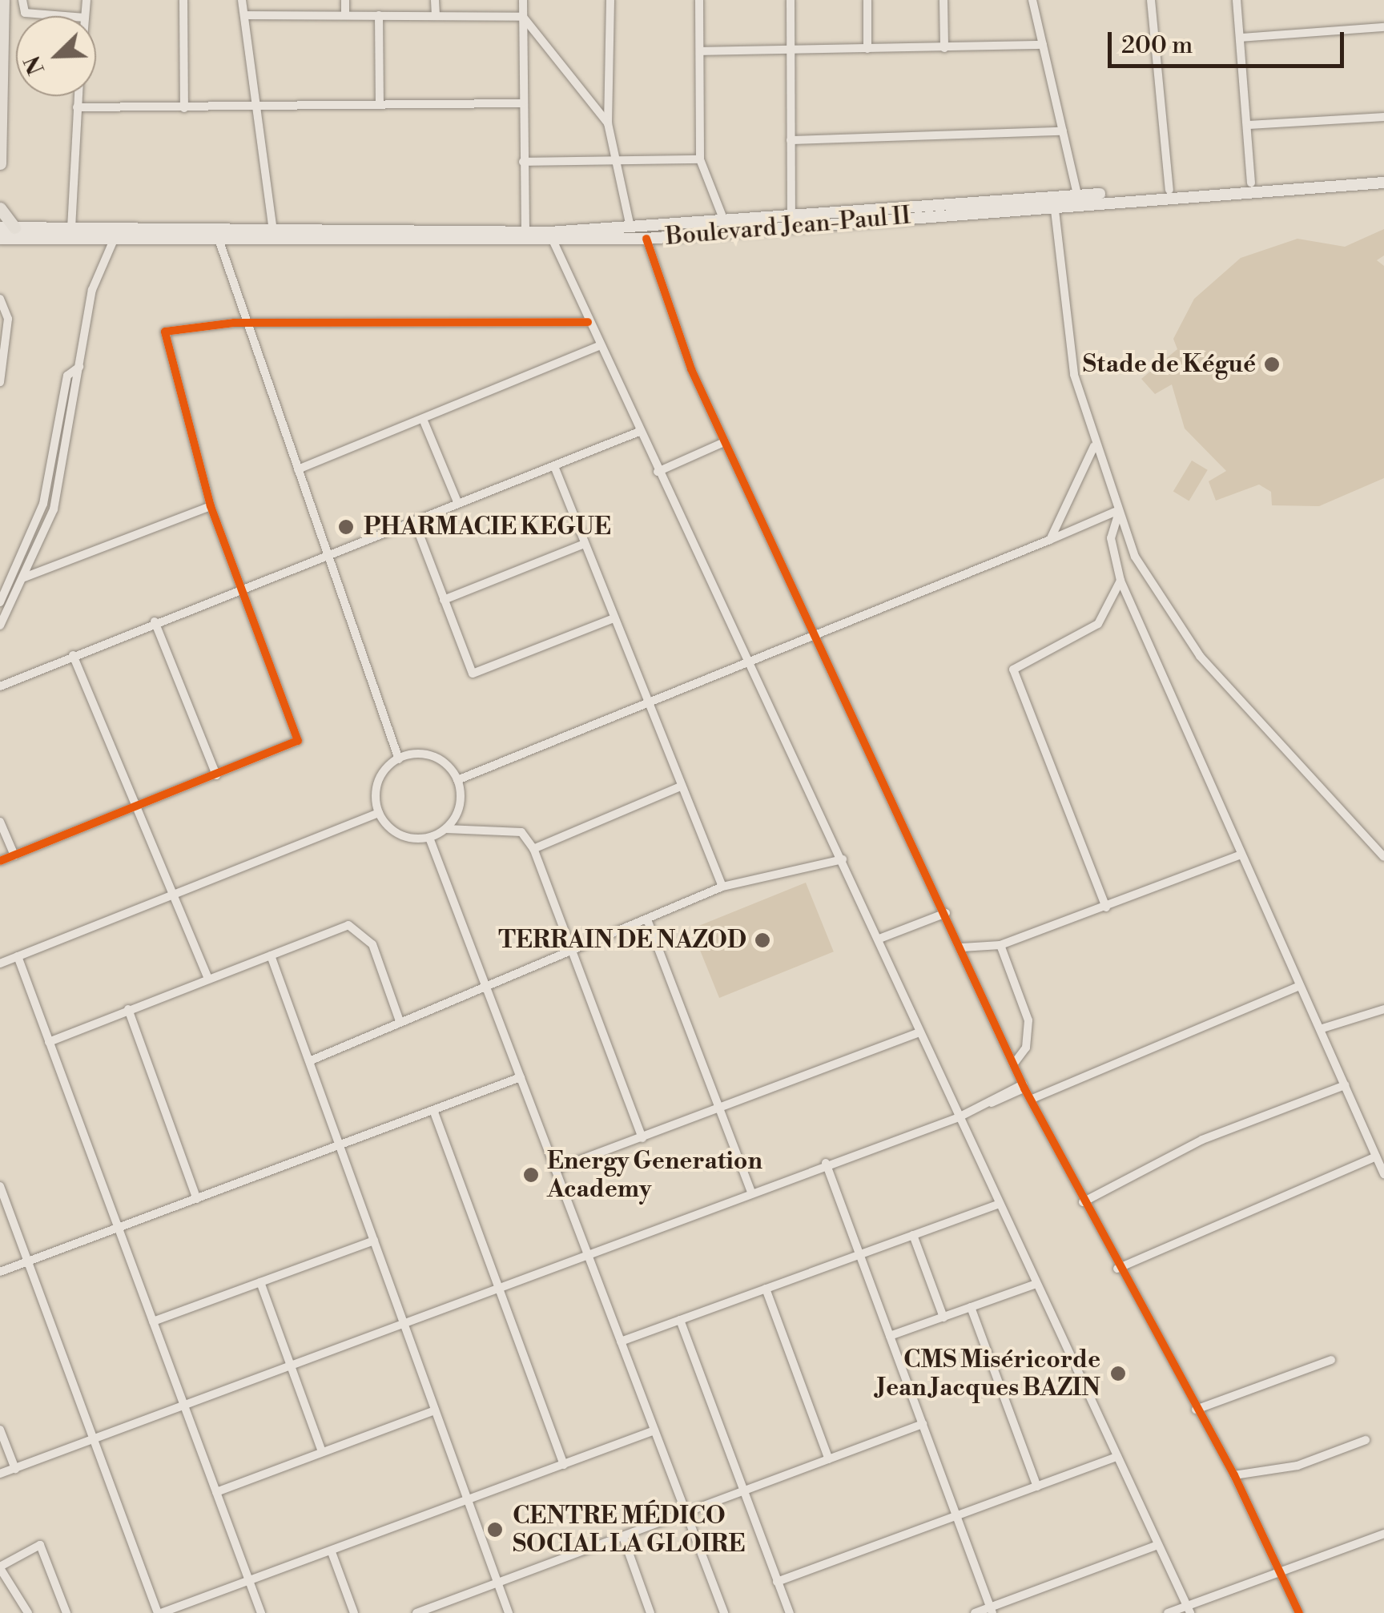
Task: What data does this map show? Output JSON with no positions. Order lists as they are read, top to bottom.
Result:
{
  "streets": {
    "main road": ["Boulevard Jean-Paul II"]
  },
  "places": [
    "Stade de Kégué",
    "PHARMACIE KEGUE",
    "TERRAIN DE NAZOD",
    "Energy Generation Academy",
    "CMS Miséricorde Jean Jacques BAZIN",
    "CENTRE MÉDICO SOCIAL LA GLOIRE"
  ],
  "scale_bar": "200 m",
  "north": "bottom left"
}
